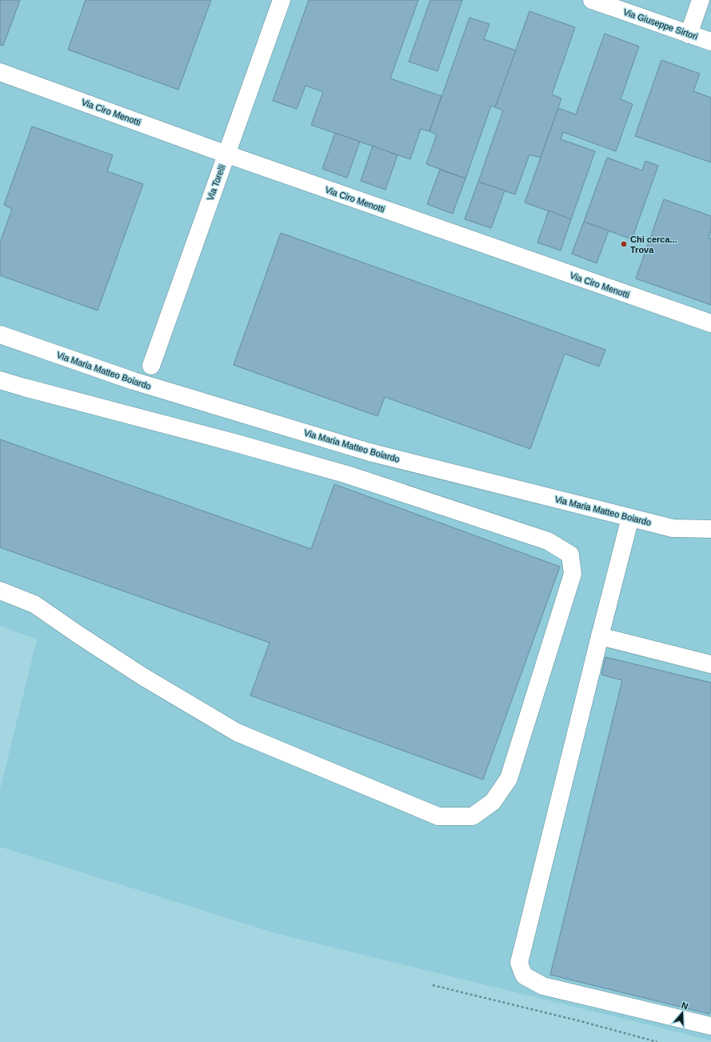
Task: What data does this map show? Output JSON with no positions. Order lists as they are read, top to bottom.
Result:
{
  "streets": {
    "street": [
      "Via Giuseppe Sirtori",
      "Via Ciro Menotti",
      "Via Torelli",
      "Via Maria Matteo Boiardo"
    ]
  },
  "crossings": [
    ["Via Ciro Menotti", "Via Torelli"]
  ],
  "places": ["Chi cerca... Trova"],
  "north": "top"
}
